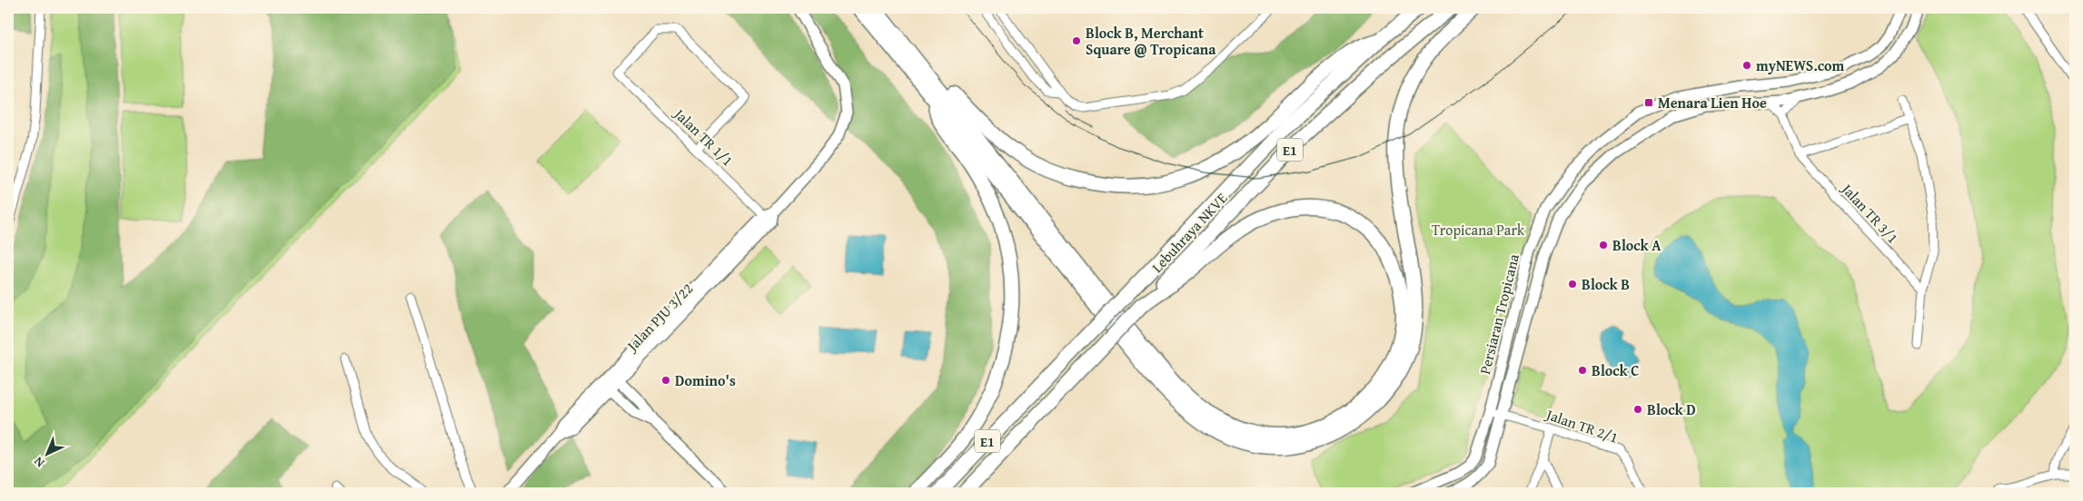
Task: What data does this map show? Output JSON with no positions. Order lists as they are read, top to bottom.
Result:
{
  "streets": {
    "highway": ["E1", "Lebuhraya NKVE"],
    "main road": ["Persiaran Tropicana", "Jalan PJU 3/22"],
    "street": ["Jalan TR 1/1", "Jalan TR 3/1", "Jalan TR 2/1"]
  },
  "crossings": [
    ["Jalan TR 1/1", "Jalan PJU 3/22"],
    ["Persiaran Tropicana", "Jalan TR 2/1"]
  ],
  "parks": ["Tropicana Park"],
  "places": {
    "other": [
      "Block B, Merchant Square @ Tropicana",
      "myNEWS.com",
      "Block A",
      "Block B",
      "Block C",
      "Domino's",
      "Block D"
    ],
    "transit": ["Menara Lien Hoe"]
  },
  "north": "bottom left"
}
